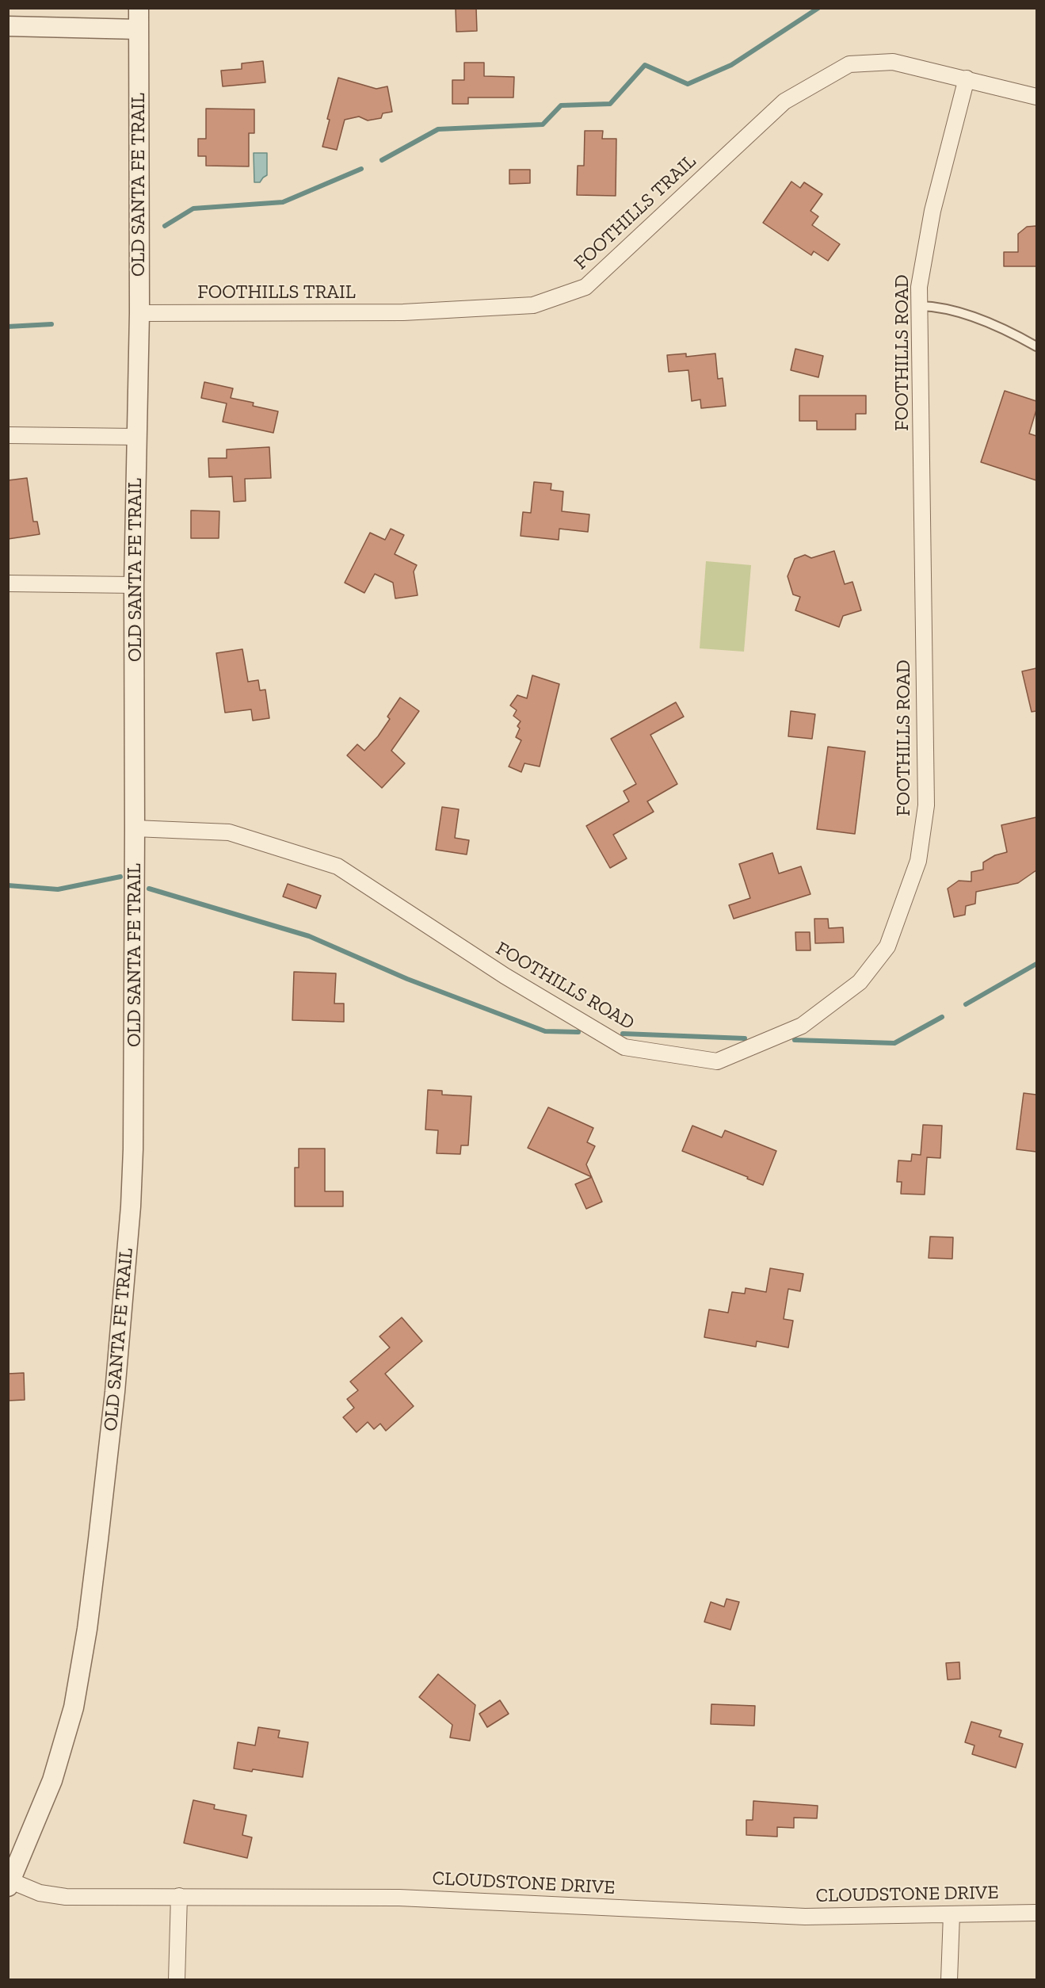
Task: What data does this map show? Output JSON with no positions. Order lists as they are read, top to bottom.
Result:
{
  "streets": {
    "street": [
      "OLD SANTA FE TRAIL",
      "FOOTHILLS TRAIL",
      "FOOTHILLS ROAD",
      "CLOUDSTONE DRIVE"
    ]
  },
  "crossings": [
    ["OLD SANTA FE TRAIL", "FOOTHILLS TRAIL"],
    ["OLD SANTA FE TRAIL", "FOOTHILLS ROAD"],
    ["OLD SANTA FE TRAIL", "CLOUDSTONE DRIVE"],
    ["FOOTHILLS TRAIL", "FOOTHILLS ROAD"]
  ]
}
